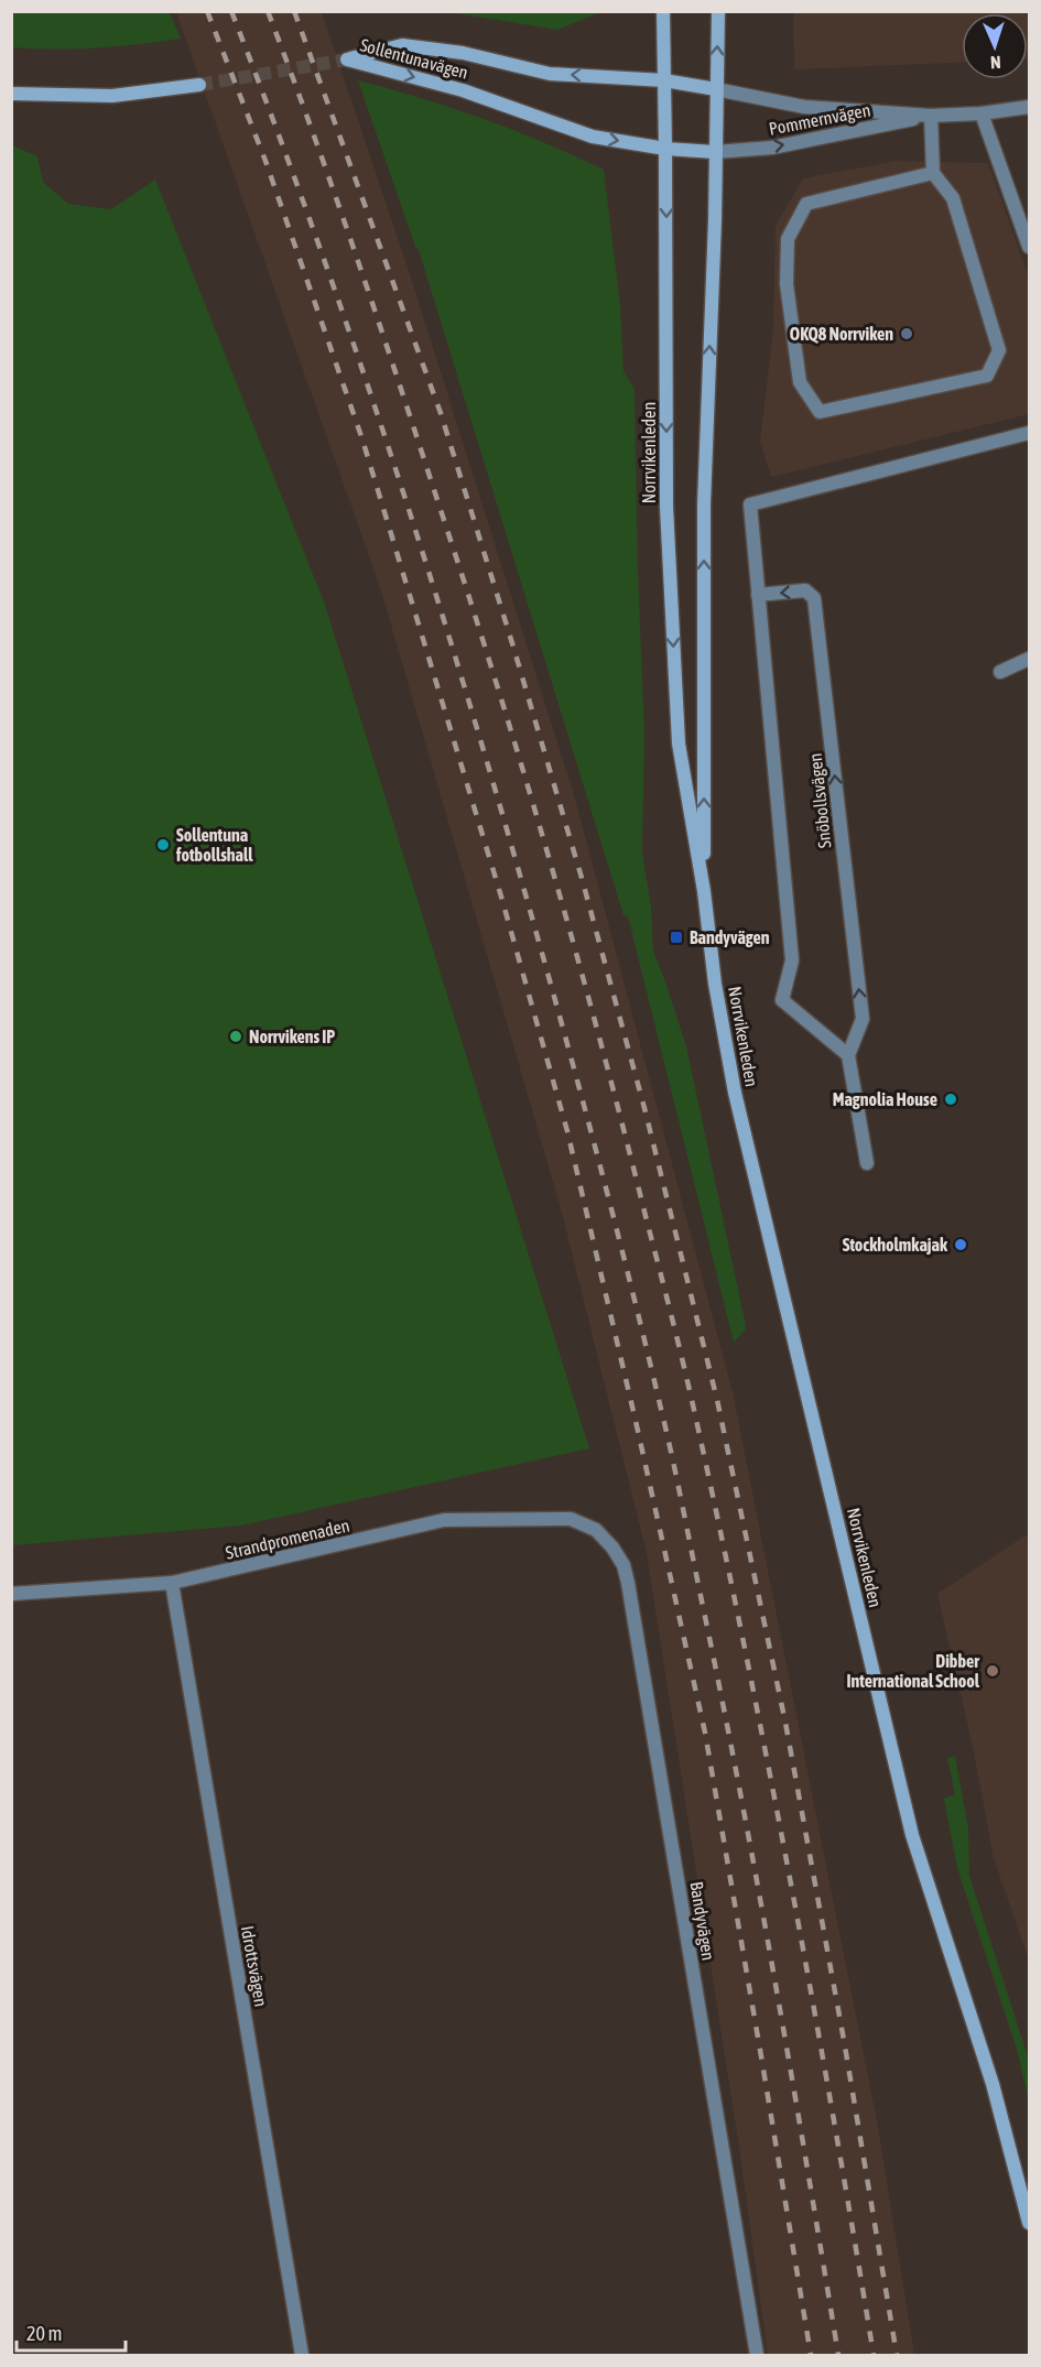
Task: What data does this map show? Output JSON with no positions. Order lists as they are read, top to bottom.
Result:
{
  "streets": {
    "main road": ["Sollentunavägen", "Norrvikenleden"],
    "street": [
      "Pommernvägen",
      "Snöbollsvägen",
      "Strandpromenaden",
      "Bandyvägen",
      "Idrottsvägen"
    ]
  },
  "crossings": [
    ["Sollentunavägen", "Norrvikenleden"],
    ["Pommernvägen", "Norrvikenleden"],
    ["Strandpromenaden", "Bandyvägen"],
    ["Strandpromenaden", "Idrottsvägen"]
  ],
  "places": {
    "other": [
      "OKQ8 Norrviken",
      "Sollentuna fotbollshall",
      "Norrvikens IP",
      "Magnolia House",
      "Stockholmkajak",
      "Dibber International School"
    ],
    "transit": ["Bandyvägen"]
  },
  "scale_bar": "20 m",
  "north": "bottom"
}
